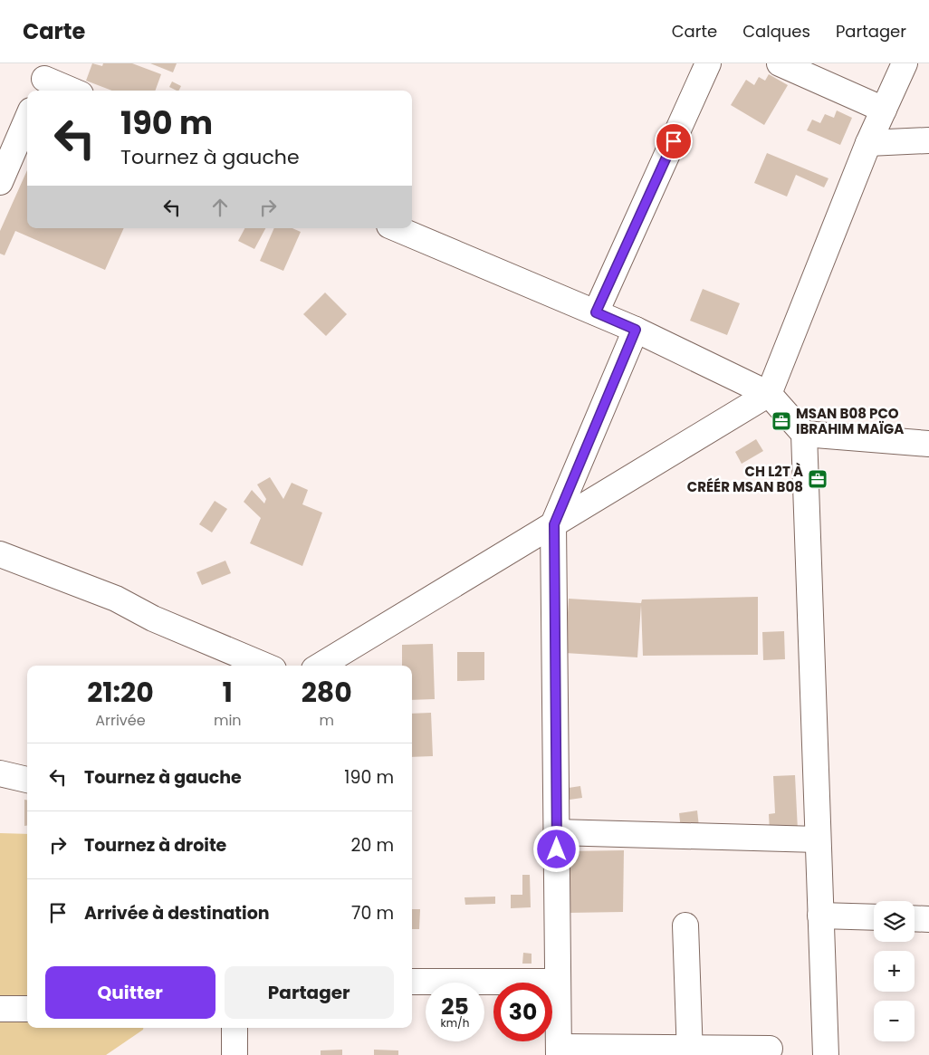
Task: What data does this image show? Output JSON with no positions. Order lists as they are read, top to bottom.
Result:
{
  "places": {
    "office": ["MSAN B08 PCO IBRAHIM MAÏGA", "CH L2T À CRÉÉR MSAN B08"]
  },
  "page": {
    "header": "Carte",
    "nav": ["Carte", "Calques", "Partager"],
    "turn": ["190 m", "Tournez à gauche"],
    "eta": [
      "21:20",
      "Arrivée",
      "1",
      "min",
      "280",
      "m"
    ],
    "list": [
      {
        "name": "Tournez à gauche",
        "value": "190 m"
      },
      {
        "name": "Tournez à droite",
        "value": "20 m"
      },
      {
        "name": "Arrivée à destination",
        "value": "70 m"
      }
    ],
    "map_buttons": ["+", "−"],
    "buttons": ["Quitter", "Partager"],
    "speed": "25 km/h",
    "limit": "30"
  }
}
